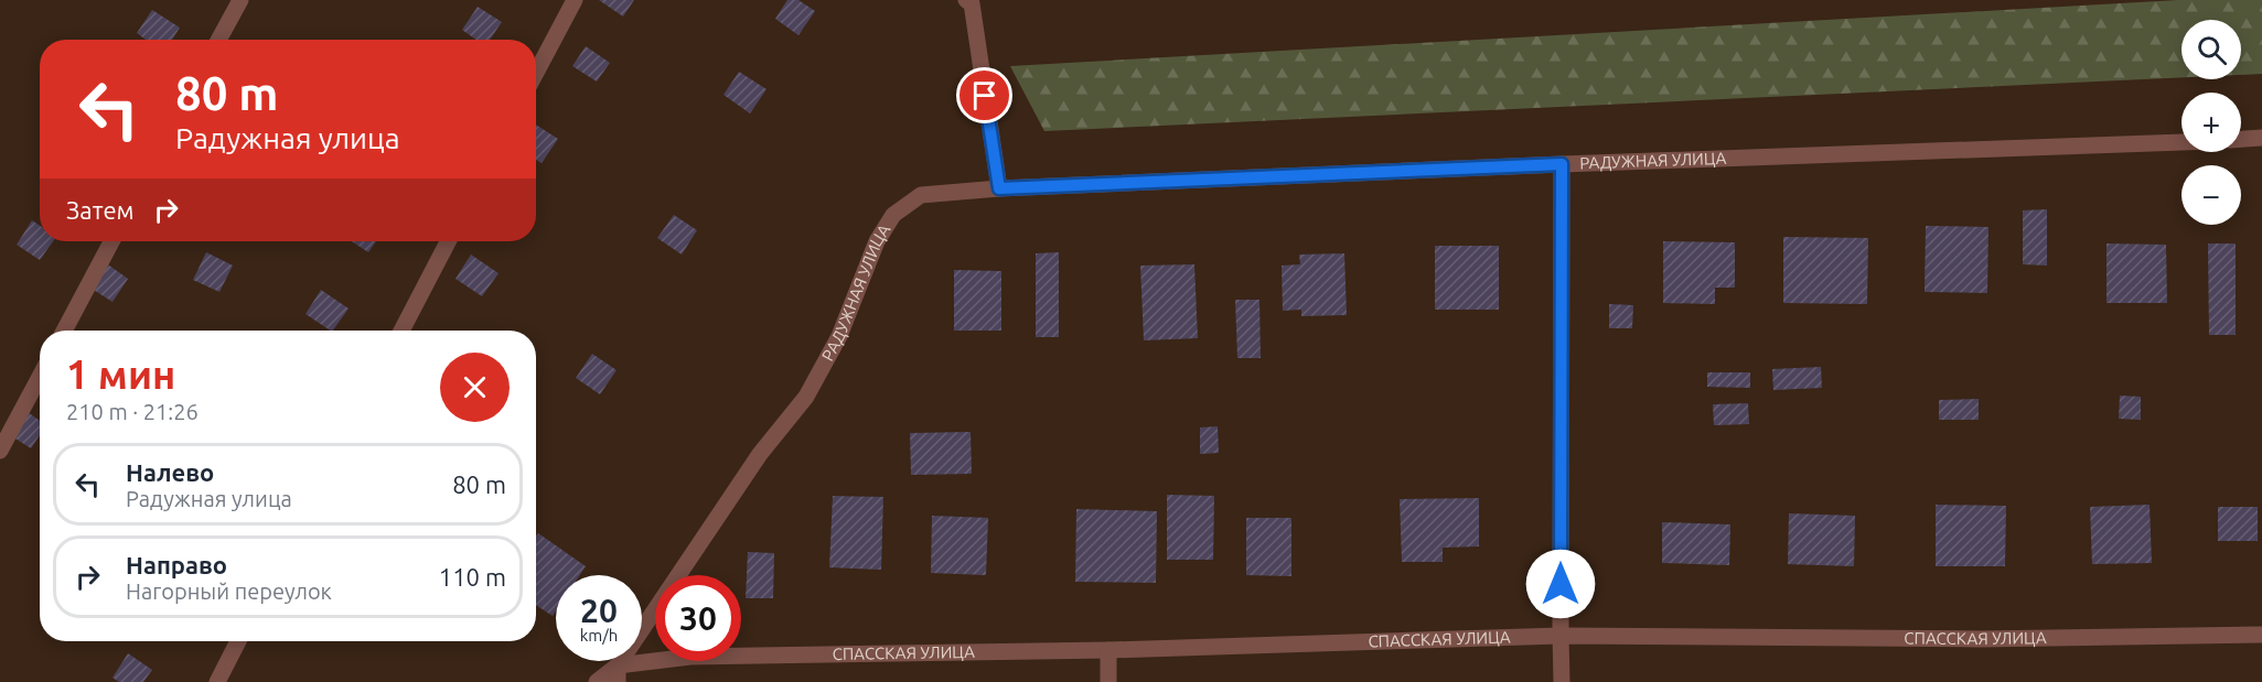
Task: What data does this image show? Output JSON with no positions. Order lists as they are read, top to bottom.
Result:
{
  "streets": {
    "street": ["РАДУЖНАЯ УЛИЦА", "СПАССКАЯ УЛИЦА"]
  },
  "crossings": [
    ["РАДУЖНАЯ УЛИЦА", "СПАССКАЯ УЛИЦА"]
  ],
  "page": {
    "map_buttons": ["+", "−"],
    "turn": ["80 m", "Радужная улица"],
    "then": "Затем",
    "heading": ["1 мин", "210 m · 21:26"],
    "list": [
      {
        "name": "Налево",
        "note": "Радужная улица",
        "value": "80 m"
      },
      {
        "name": "Направо",
        "note": "Нагорный переулок",
        "value": "110 m"
      }
    ],
    "speed": "20 km/h",
    "limit": "30"
  }
}
